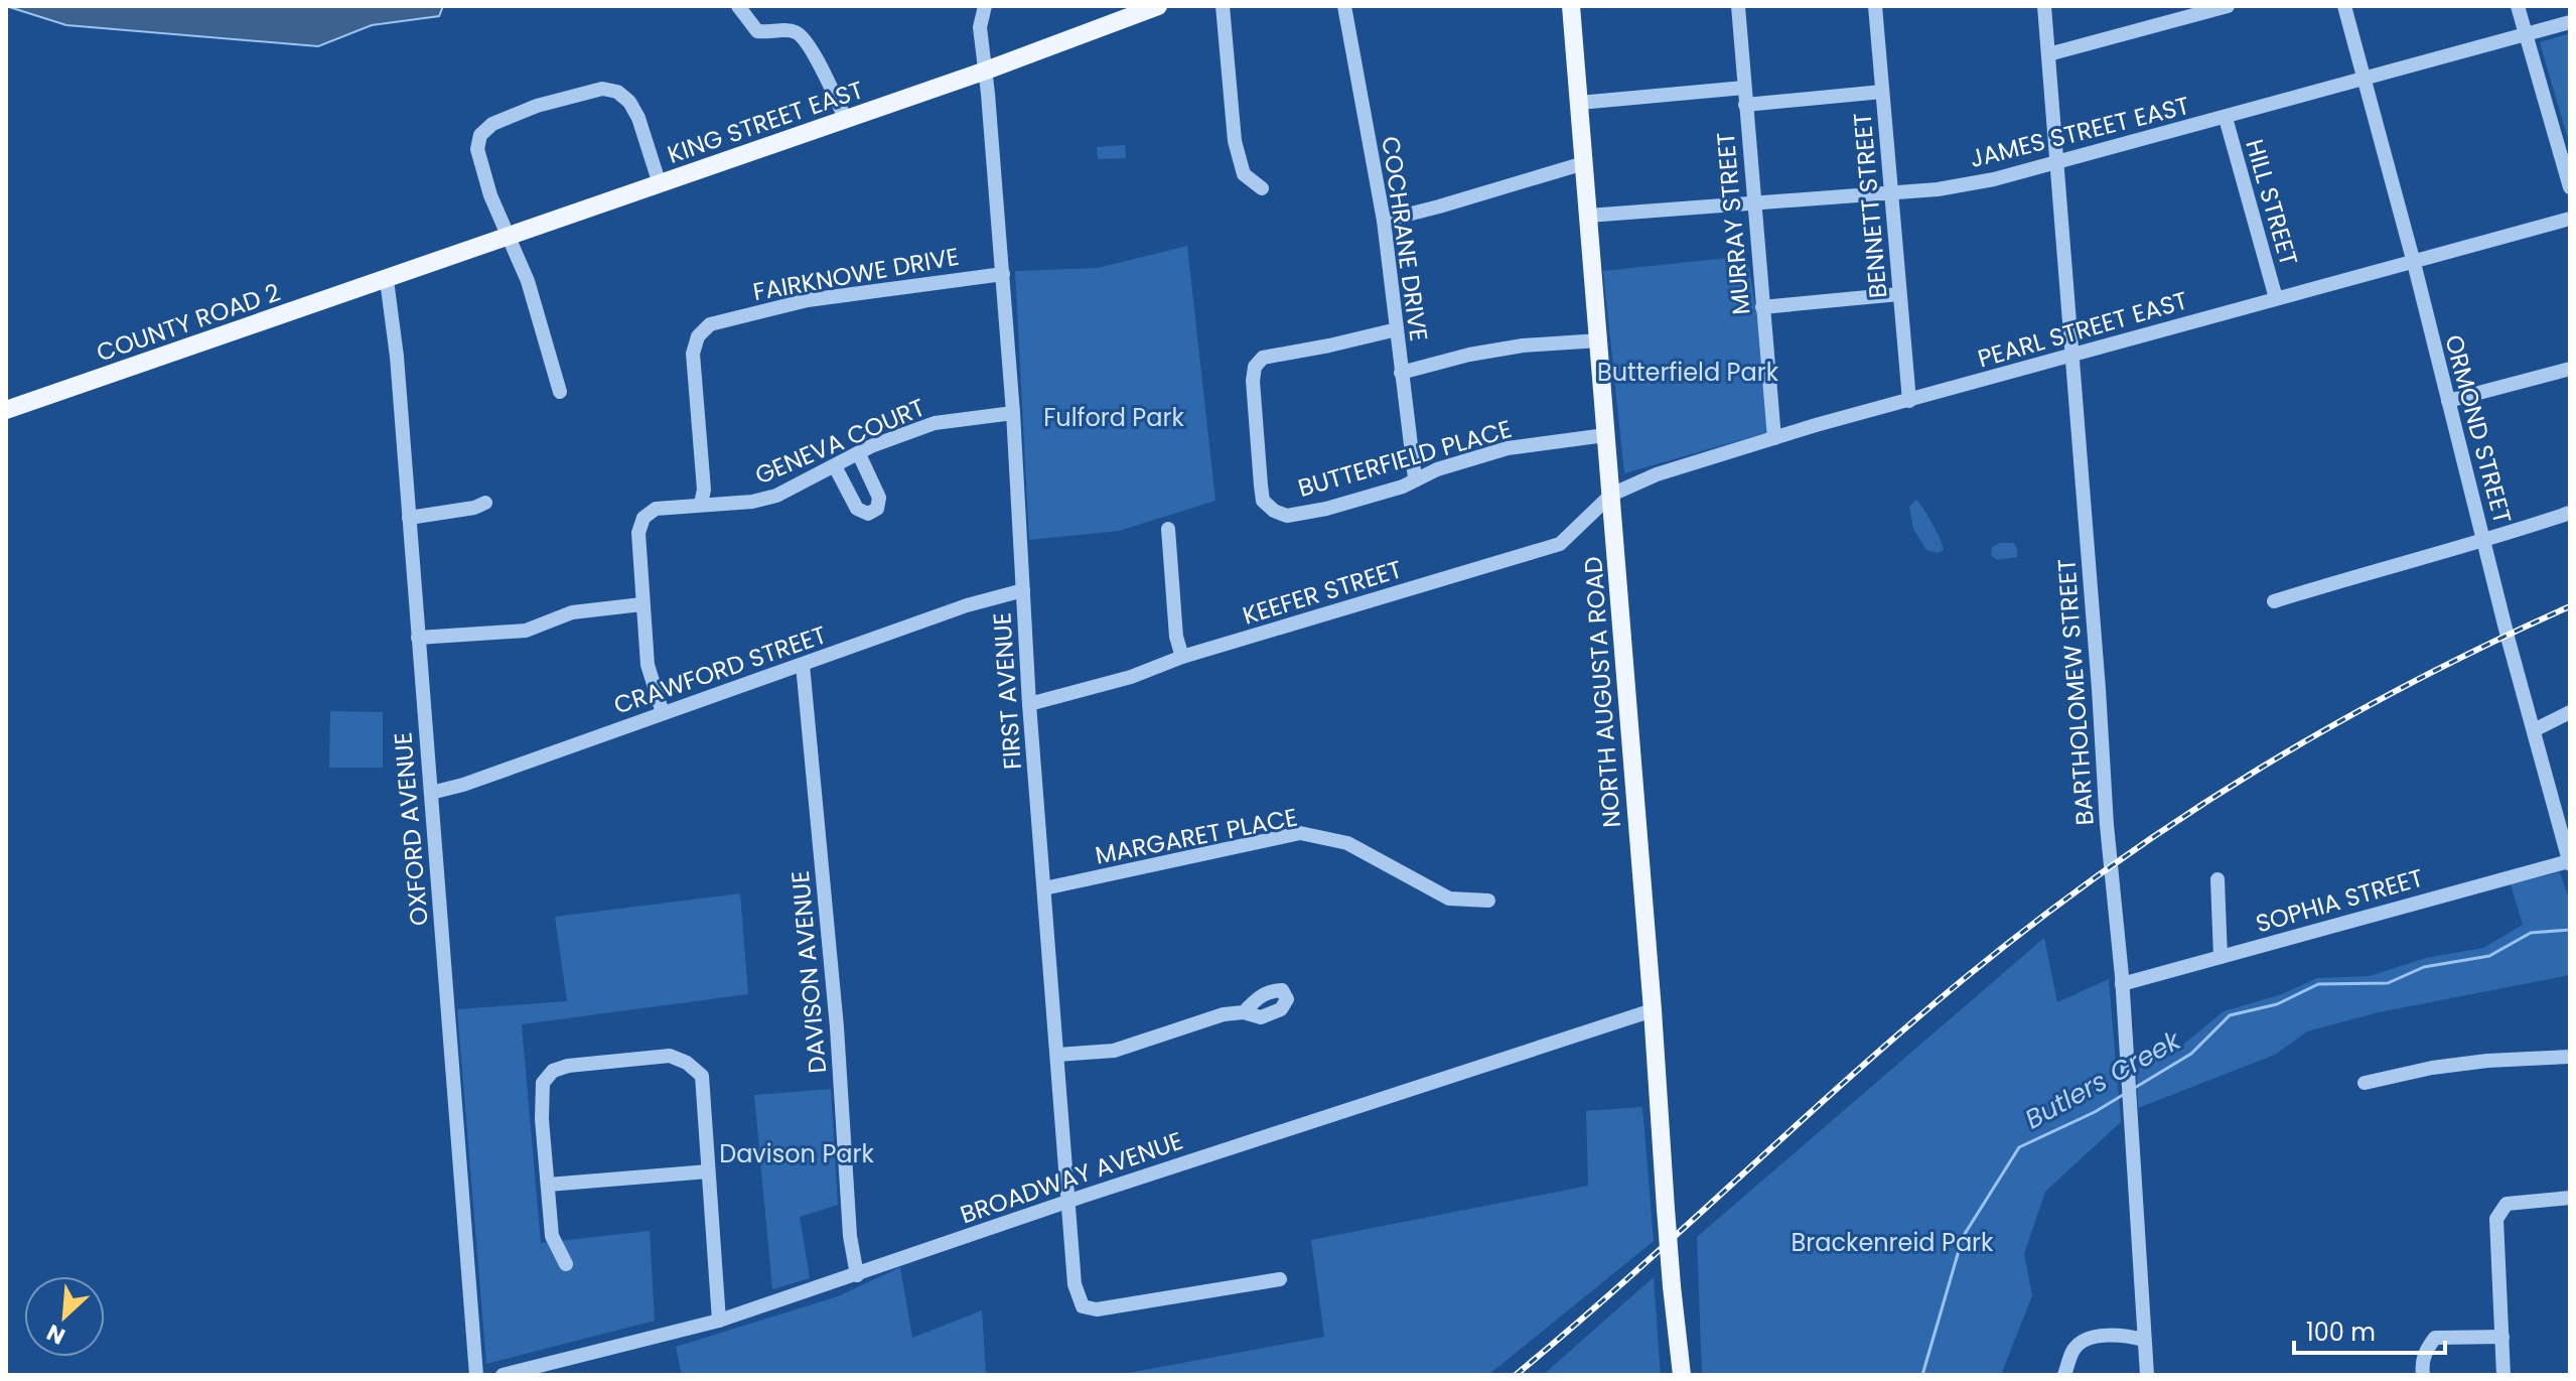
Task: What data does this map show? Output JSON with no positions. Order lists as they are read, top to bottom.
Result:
{
  "streets": {
    "main road": ["KING STREET EAST", "COUNTY ROAD 2", "NORTH AUGUSTA ROAD"],
    "street": [
      "JAMES STREET EAST",
      "HILL STREET",
      "BENNETT STREET",
      "MURRAY STREET",
      "COCHRANE DRIVE",
      "FAIRKNOWE DRIVE",
      "PEARL STREET EAST",
      "ORMOND STREET",
      "GENEVA COURT",
      "BUTTERFIELD PLACE",
      "KEEFER STREET",
      "CRAWFORD STREET",
      "FIRST AVENUE",
      "BARTHOLOMEW STREET",
      "OXFORD AVENUE",
      "MARGARET PLACE",
      "SOPHIA STREET",
      "DAVISON AVENUE",
      "BROADWAY AVENUE"
    ]
  },
  "crossings": [
    ["KING STREET EAST", "COUNTY ROAD 2"],
    ["KING STREET EAST", "FIRST AVENUE"],
    ["KING STREET EAST", "OXFORD AVENUE"],
    ["JAMES STREET EAST", "HILL STREET"],
    ["JAMES STREET EAST", "BENNETT STREET"],
    ["JAMES STREET EAST", "MURRAY STREET"],
    ["JAMES STREET EAST", "ORMOND STREET"],
    ["JAMES STREET EAST", "NORTH AUGUSTA ROAD"],
    ["JAMES STREET EAST", "BARTHOLOMEW STREET"],
    ["HILL STREET", "PEARL STREET EAST"],
    ["BENNETT STREET", "PEARL STREET EAST"],
    ["MURRAY STREET", "PEARL STREET EAST"],
    ["COCHRANE DRIVE", "BUTTERFIELD PLACE"],
    ["FAIRKNOWE DRIVE", "GENEVA COURT"],
    ["FAIRKNOWE DRIVE", "FIRST AVENUE"],
    ["COUNTY ROAD 2", "OXFORD AVENUE"],
    ["PEARL STREET EAST", "ORMOND STREET"],
    ["PEARL STREET EAST", "KEEFER STREET"],
    ["PEARL STREET EAST", "NORTH AUGUSTA ROAD"],
    ["PEARL STREET EAST", "BARTHOLOMEW STREET"],
    ["ORMOND STREET", "SOPHIA STREET"],
    ["GENEVA COURT", "CRAWFORD STREET"],
    ["GENEVA COURT", "FIRST AVENUE"],
    ["BUTTERFIELD PLACE", "NORTH AUGUSTA ROAD"],
    ["KEEFER STREET", "FIRST AVENUE"],
    ["KEEFER STREET", "NORTH AUGUSTA ROAD"],
    ["CRAWFORD STREET", "FIRST AVENUE"],
    ["CRAWFORD STREET", "OXFORD AVENUE"],
    ["CRAWFORD STREET", "DAVISON AVENUE"],
    ["FIRST AVENUE", "MARGARET PLACE"],
    ["FIRST AVENUE", "BROADWAY AVENUE"],
    ["NORTH AUGUSTA ROAD", "BROADWAY AVENUE"],
    ["BARTHOLOMEW STREET", "SOPHIA STREET"],
    ["DAVISON AVENUE", "BROADWAY AVENUE"]
  ],
  "water": ["Butlers Creek"],
  "parks": [
    "Butterfield Park",
    "Fulford Park",
    "Davison Park",
    "Brackenreid Park"
  ],
  "scale_bar": "100 m",
  "north": "bottom left"
}
